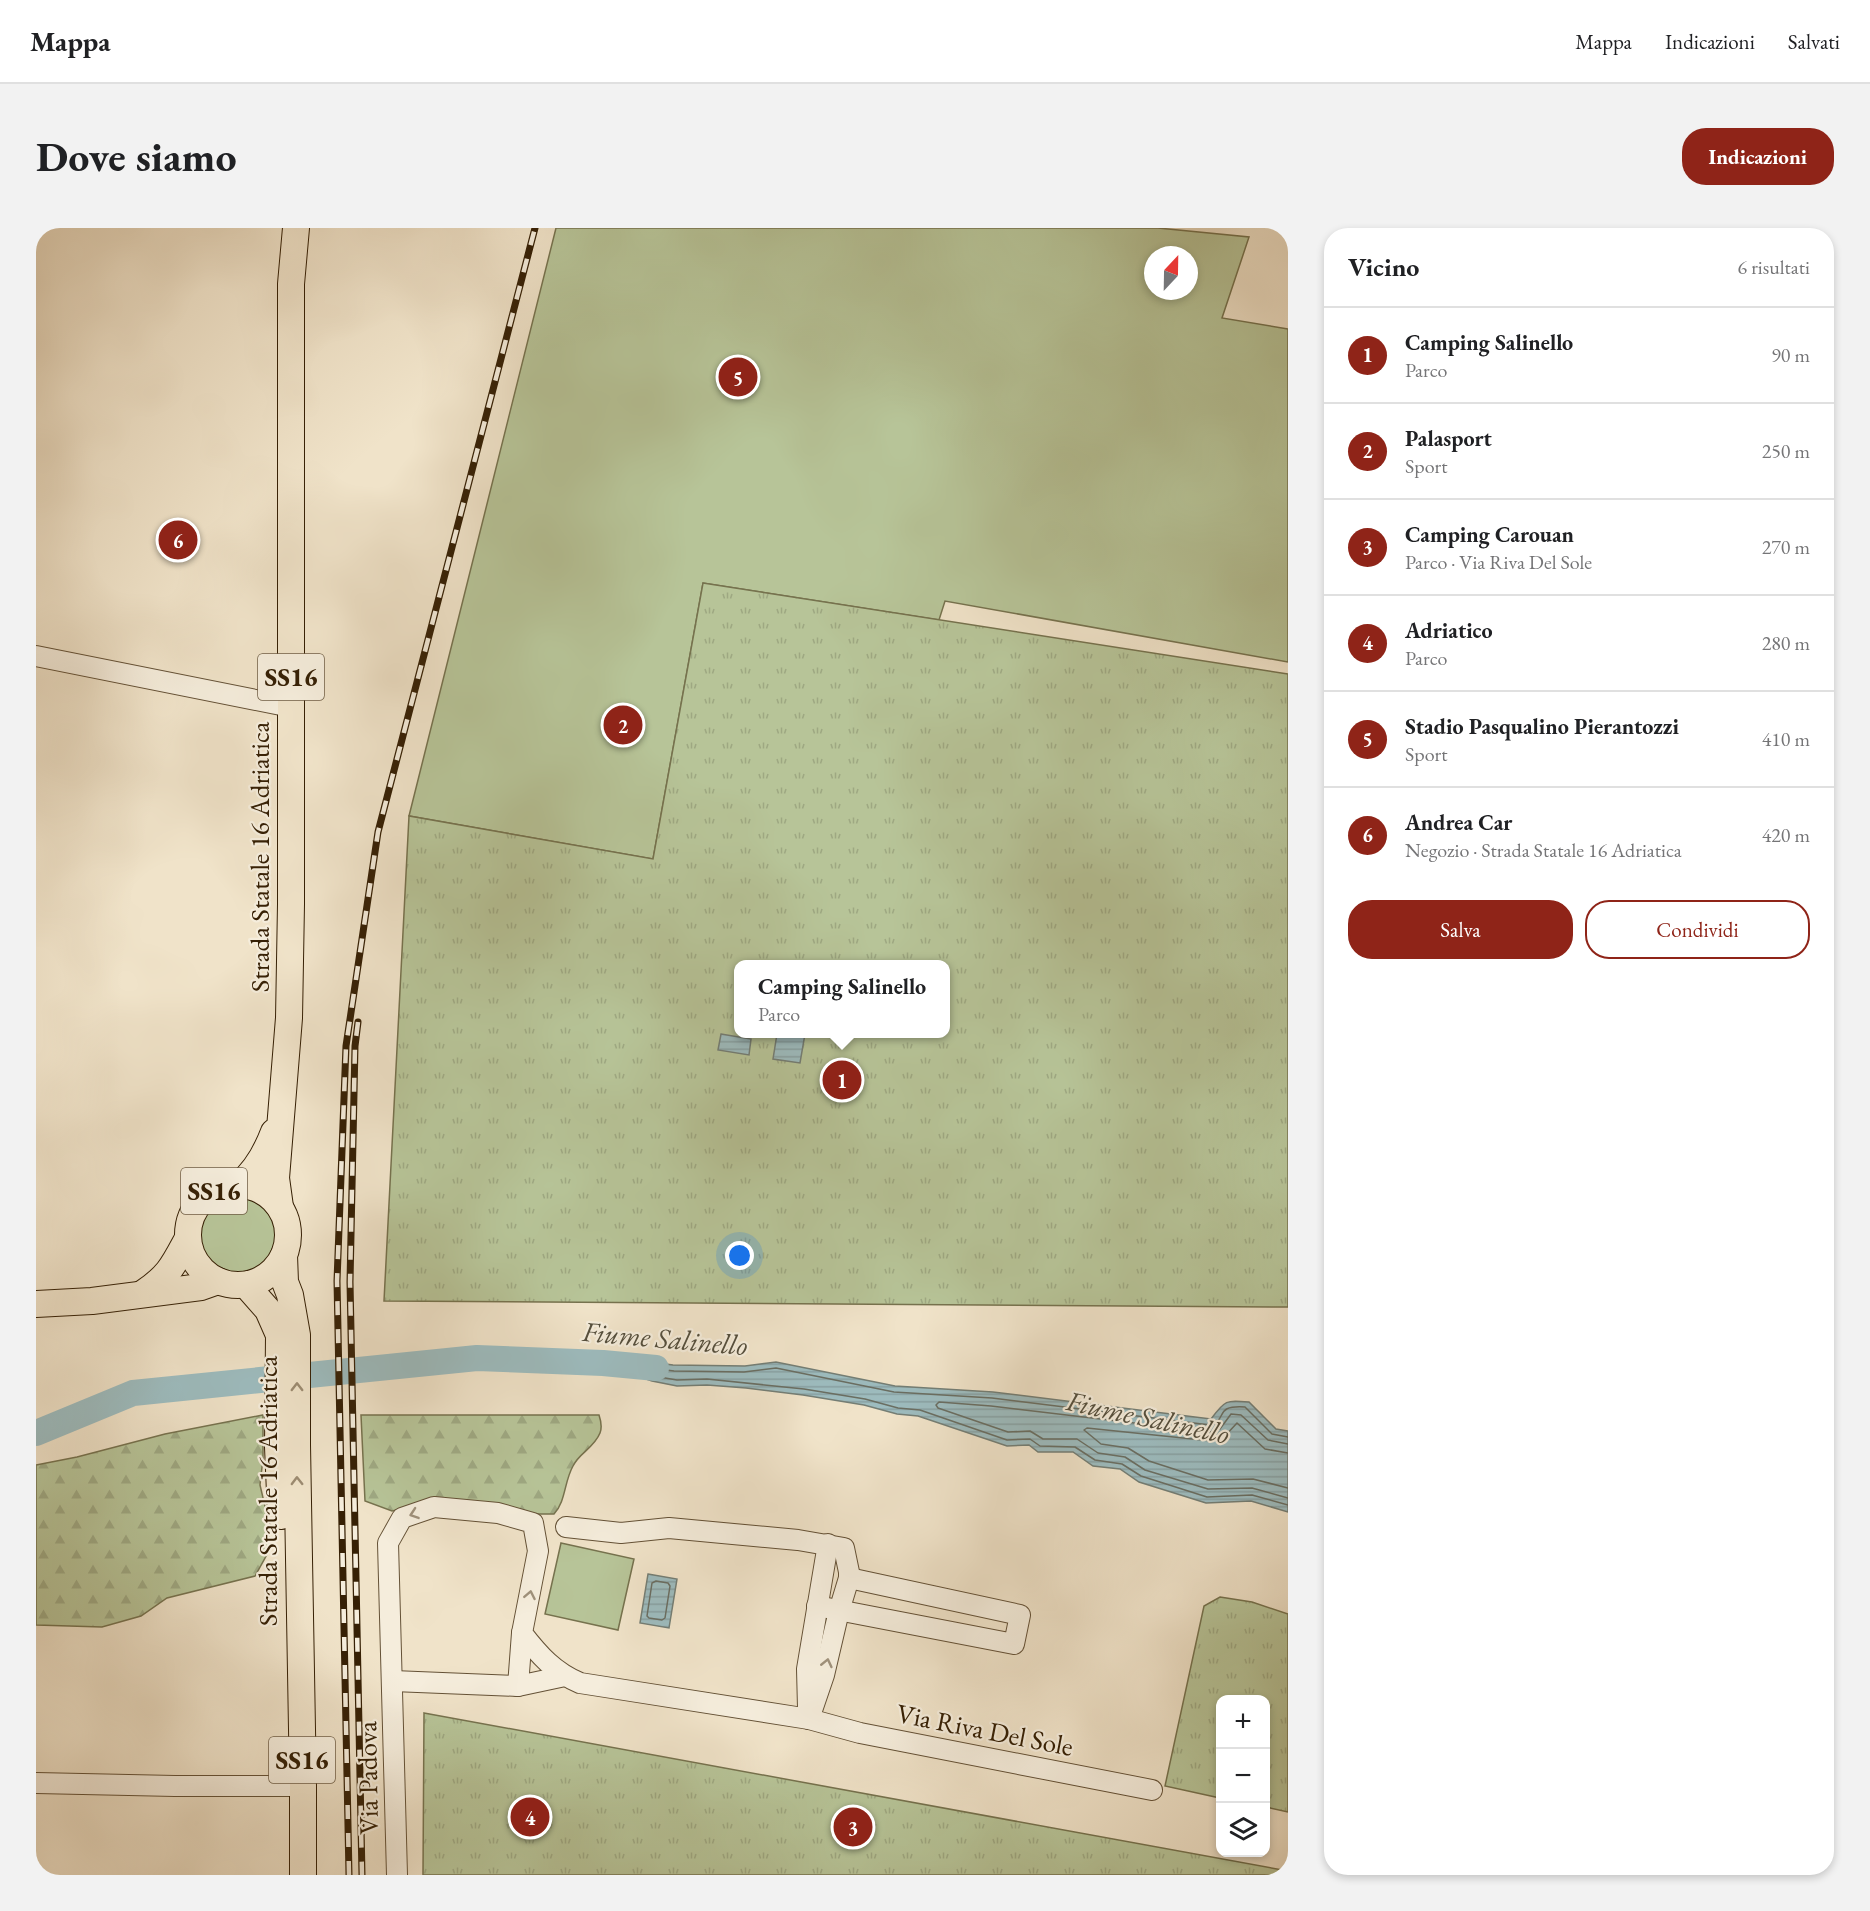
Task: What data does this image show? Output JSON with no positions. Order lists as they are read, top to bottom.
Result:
{
  "streets": {
    "main road": ["SS16", "Strada Statale 16 Adriatica"],
    "street": ["Via Riva Del Sole", "Via Padova"]
  },
  "crossings": [
    ["SS16", "Strada Statale 16 Adriatica"],
    ["Via Riva Del Sole", "Via Padova"]
  ],
  "water": ["Fiume Salinello"],
  "north": "top",
  "page": {
    "header": "Mappa",
    "nav": ["Mappa", "Indicazioni", "Salvati"],
    "buttons": [
      "Indicazioni",
      ["Salva", "Condividi"]
    ],
    "title": "Dove siamo",
    "heading": ["Vicino", "6 risultati"],
    "list": [
      {
        "mark": "1",
        "name": "Camping Salinello",
        "note": "Parco",
        "value": "90 m"
      },
      {
        "mark": "2",
        "name": "Palasport",
        "note": "Sport",
        "value": "250 m"
      },
      {
        "mark": "3",
        "name": "Camping Carouan",
        "note": "Parco · Via Riva Del Sole",
        "value": "270 m"
      },
      {
        "mark": "4",
        "name": "Adriatico",
        "note": "Parco",
        "value": "280 m"
      },
      {
        "mark": "5",
        "name": "Stadio Pasqualino Pierantozzi",
        "note": "Sport",
        "value": "410 m"
      },
      {
        "mark": "6",
        "name": "Andrea Car",
        "note": "Negozio · Strada Statale 16 Adriatica",
        "value": "420 m"
      }
    ],
    "pins": [
      "5",
      "6",
      "2",
      "1",
      "4",
      "3"
    ],
    "popup": ["Camping Salinello", "Parco"],
    "map_buttons": ["+", "−"]
  }
}
